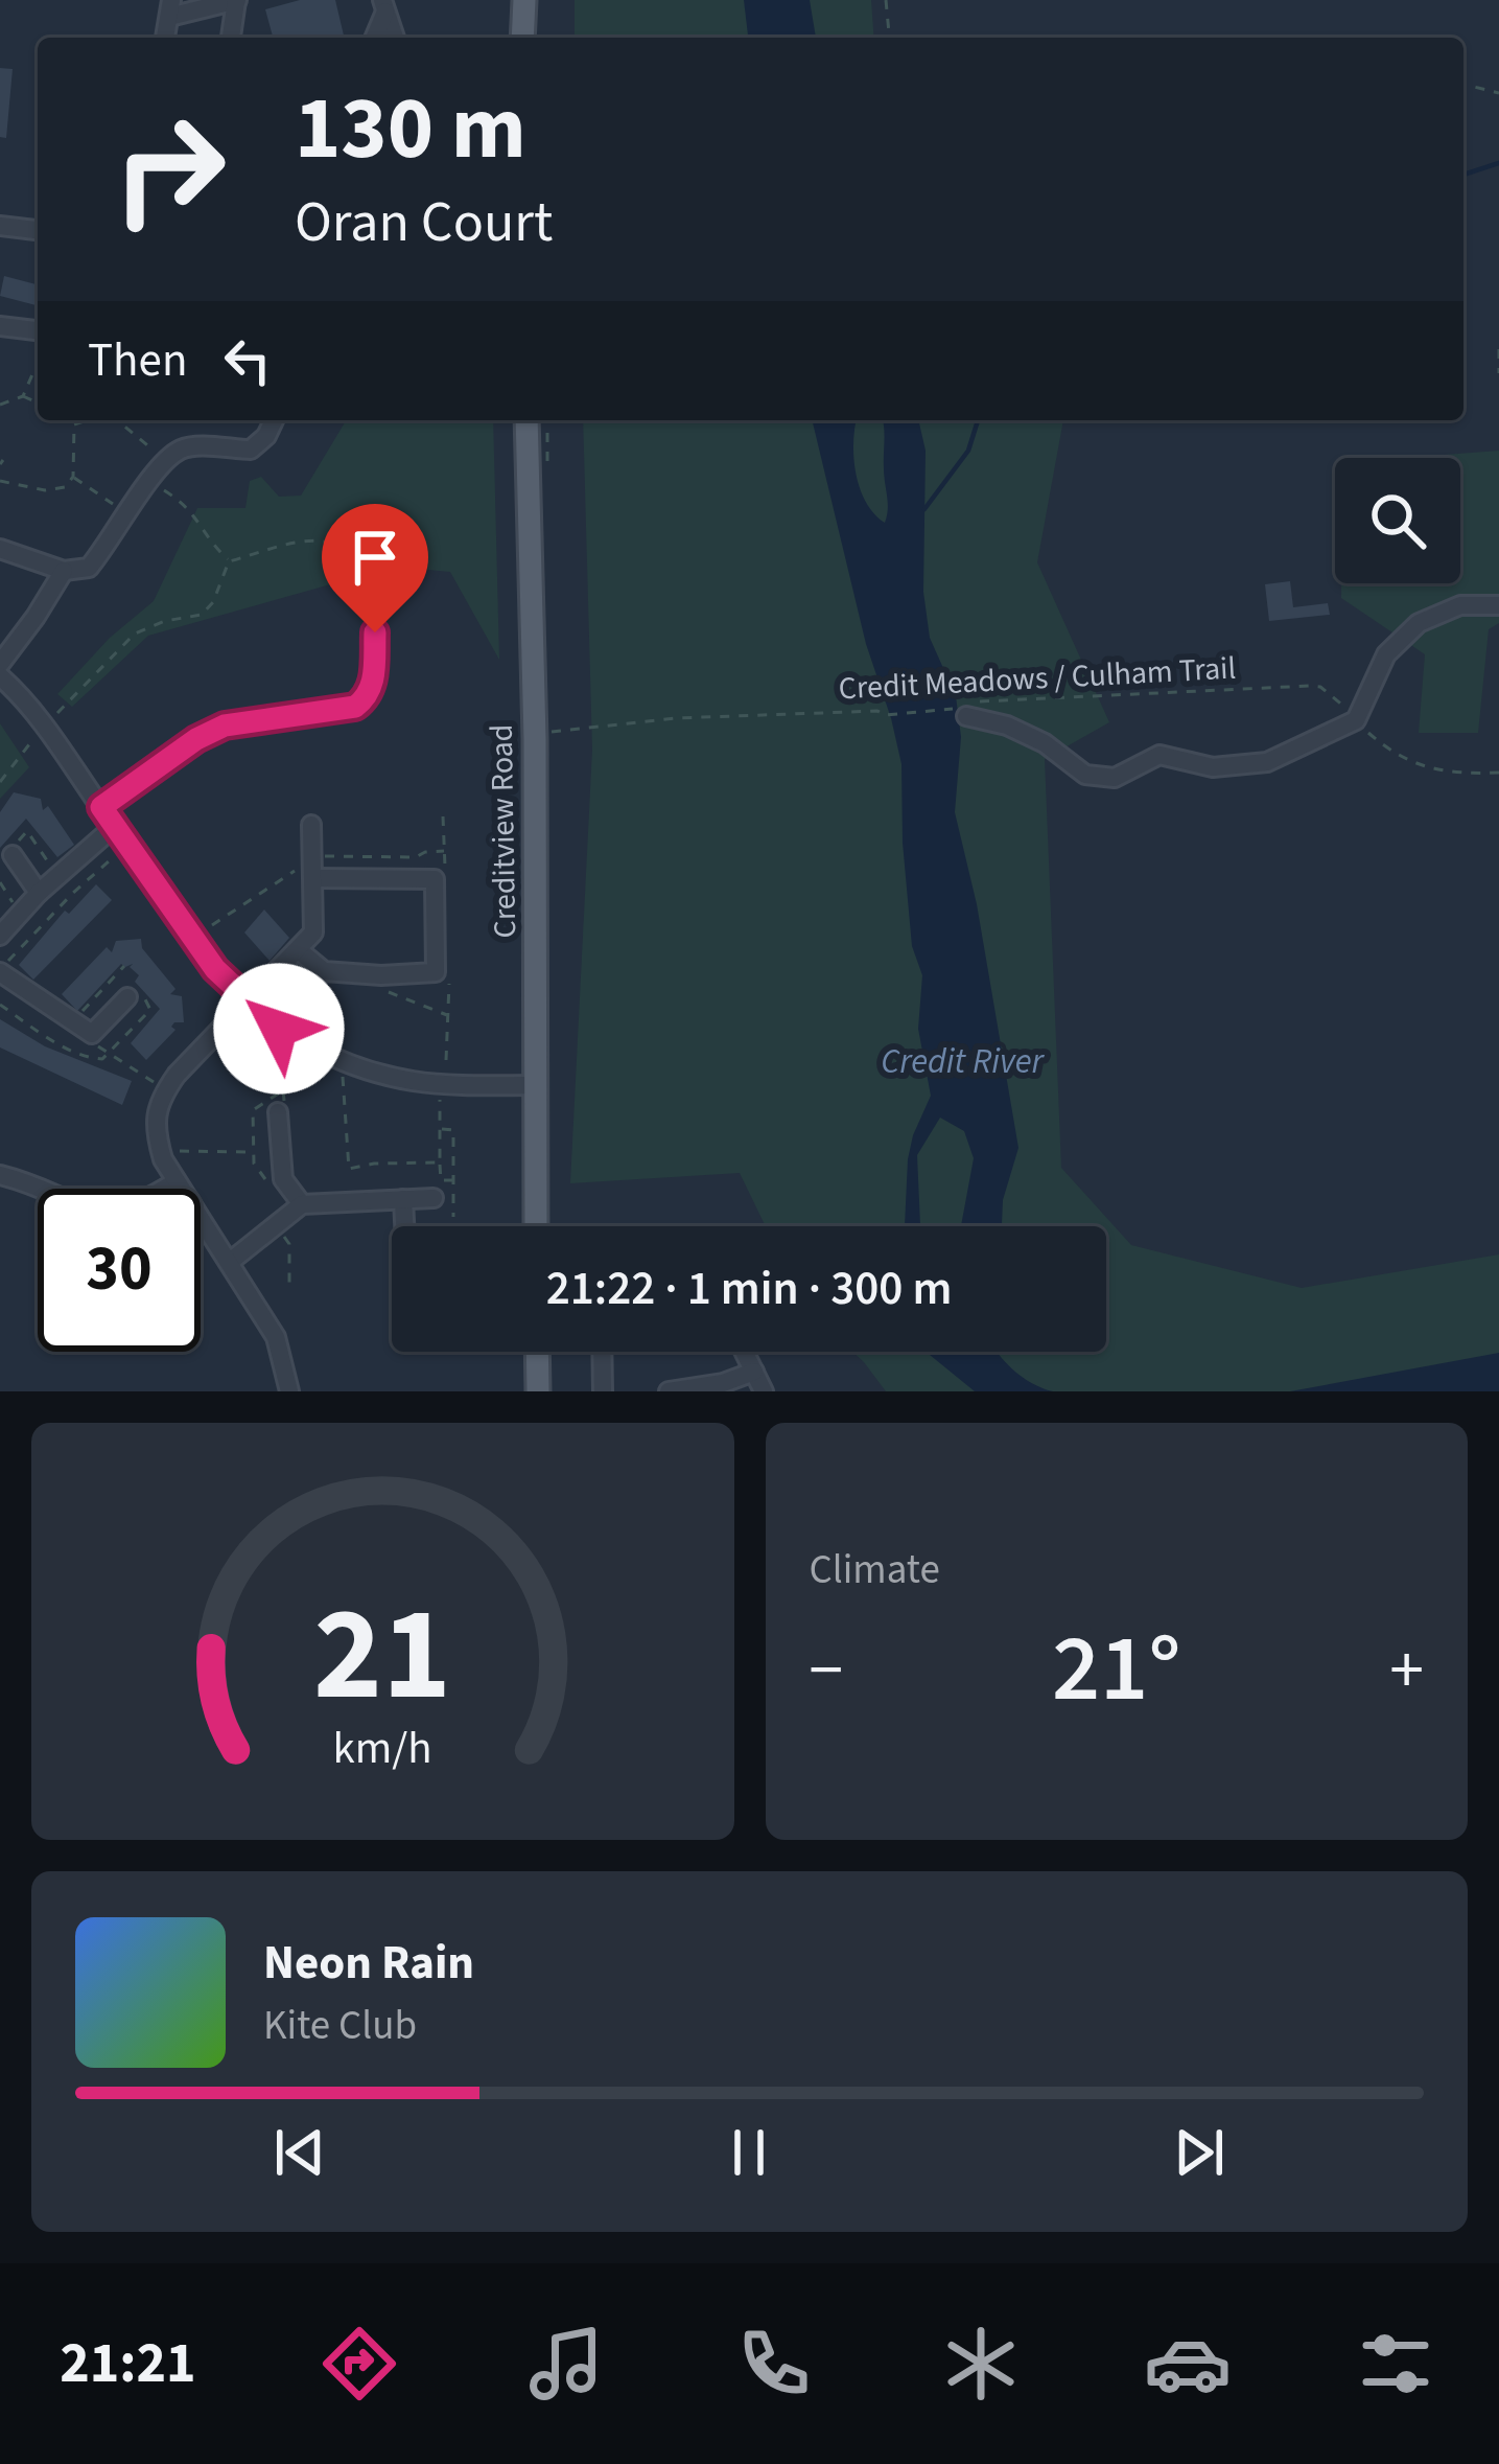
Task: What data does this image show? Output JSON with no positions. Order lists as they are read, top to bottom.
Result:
{
  "streets": {
    "main road": ["Creditview Road"],
    "path": ["Credit Meadows / Culham Trail"]
  },
  "water": ["Credit River"],
  "page": {
    "turn": ["130 m", "Oran Court"],
    "then": "Then",
    "limit": "30",
    "trip": "21:22 · 1 min · 300 m",
    "tile": "Climate",
    "heat": ["−", "21°", "+"],
    "song": ["Neon Rain", "Kite Club"],
    "tabs": "21:21",
    "gauge": ["21", "km/h"]
  }
}
